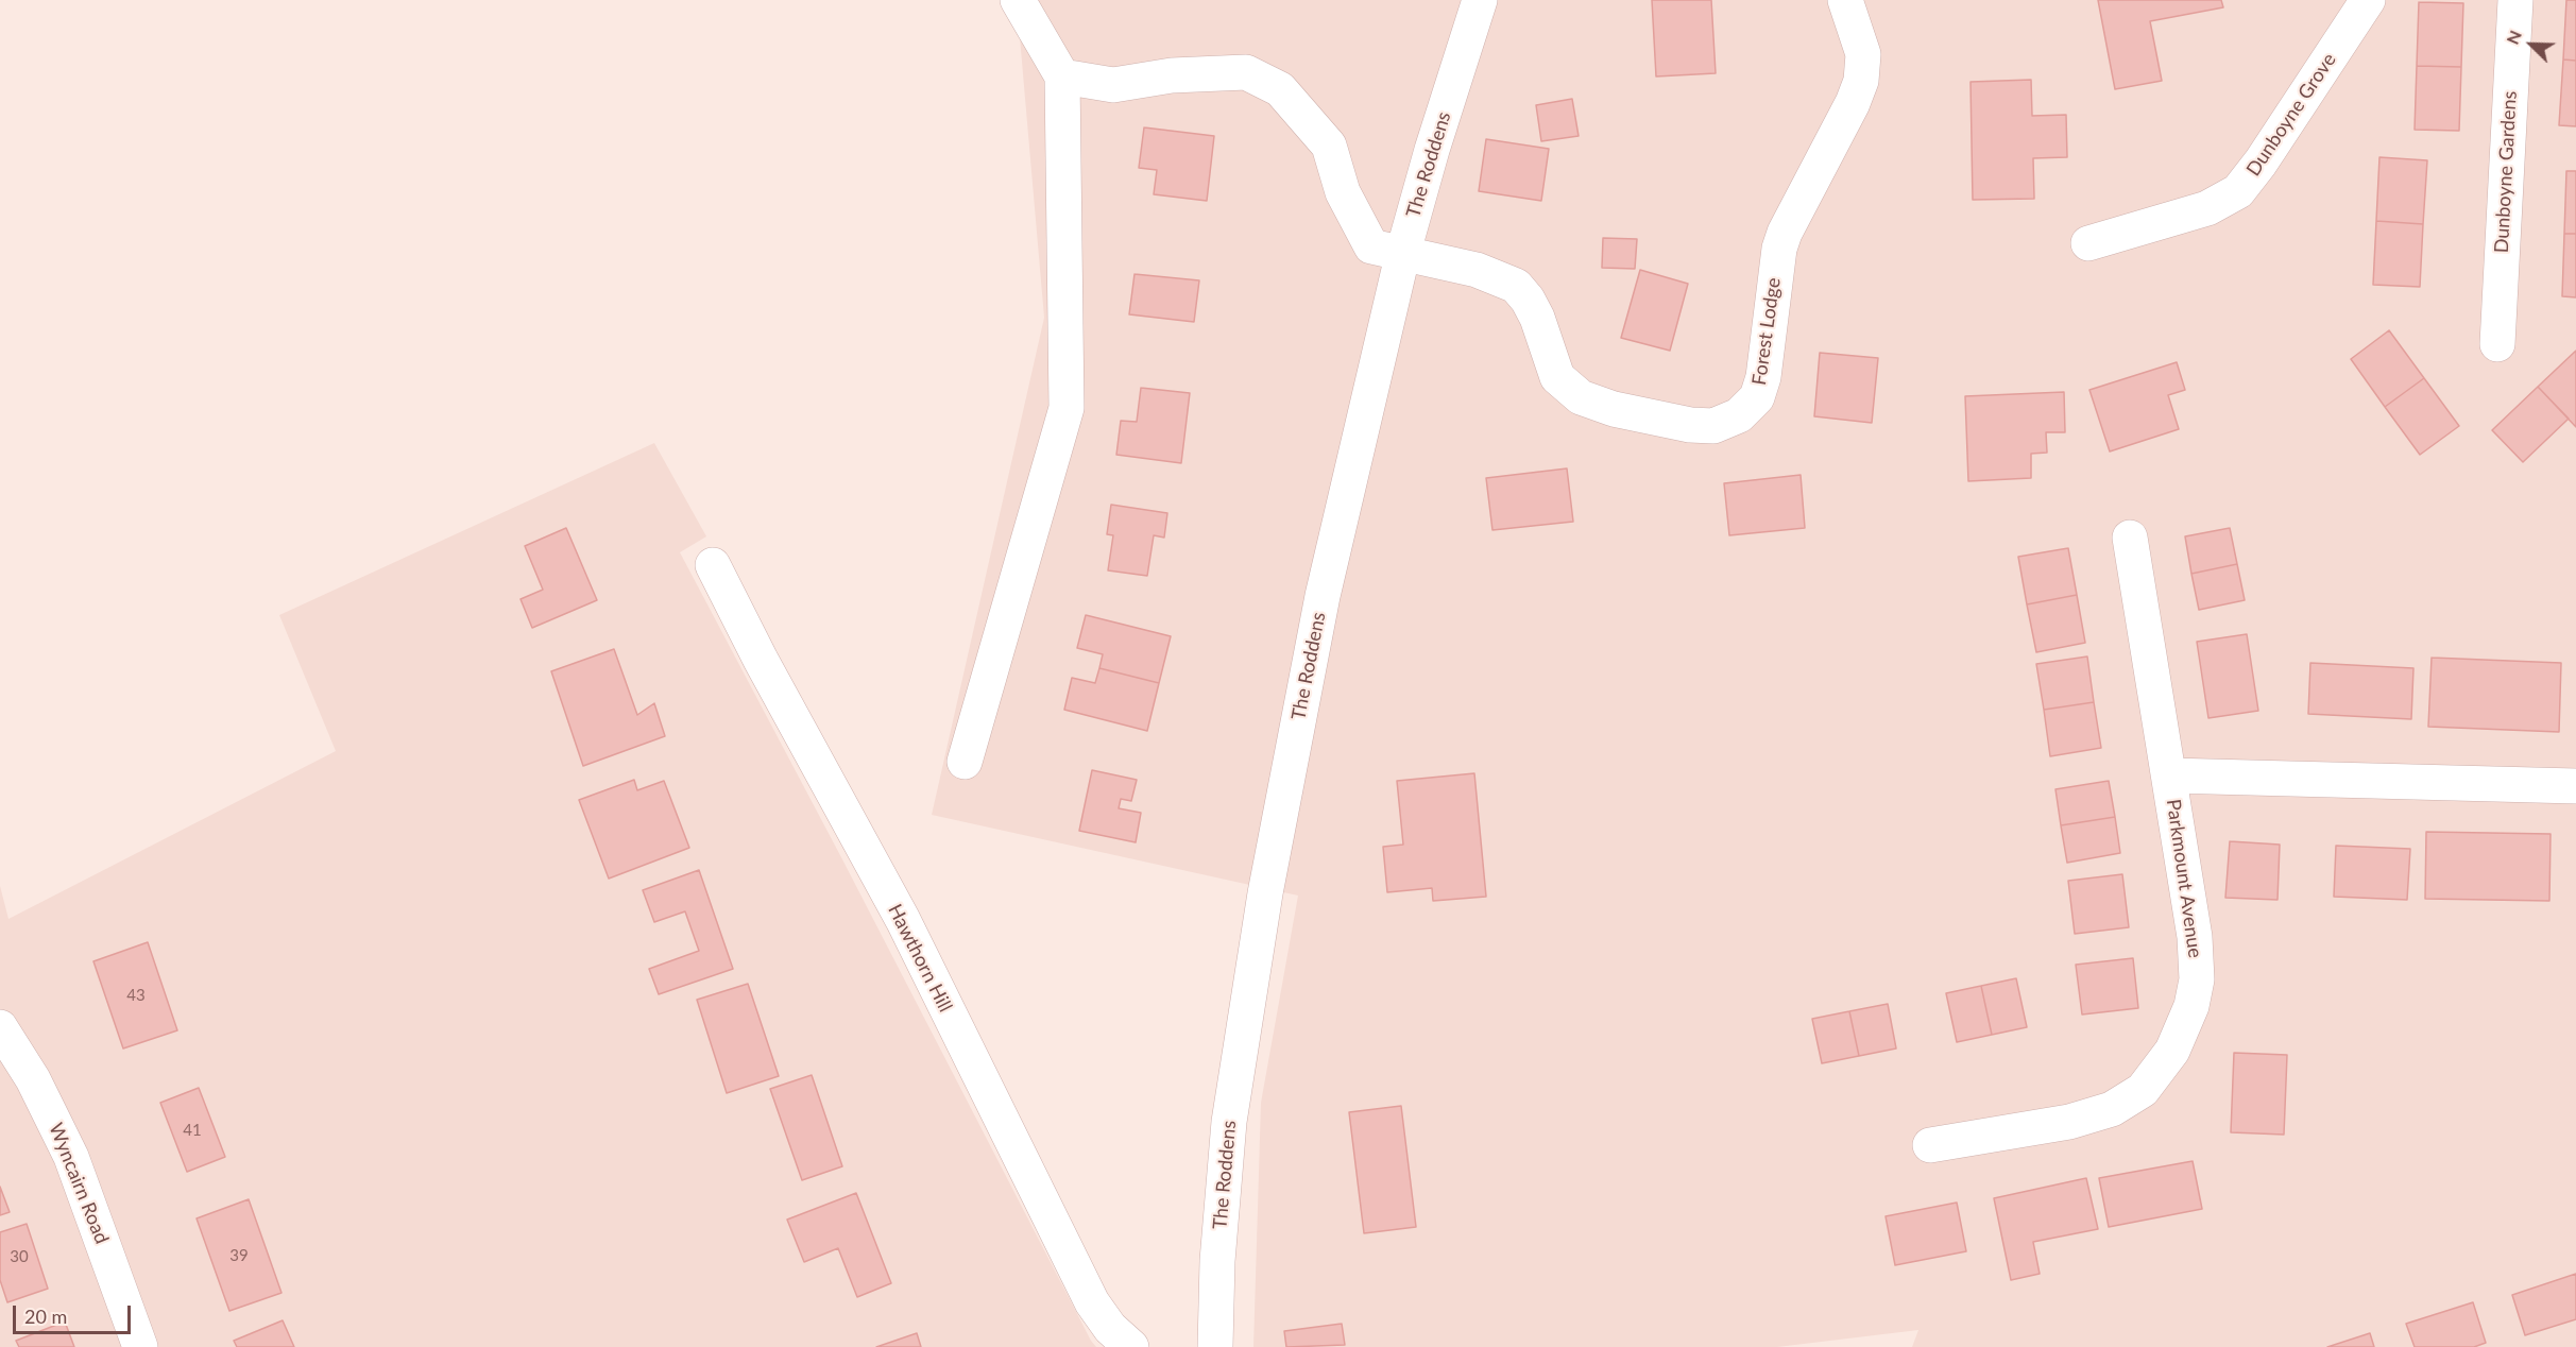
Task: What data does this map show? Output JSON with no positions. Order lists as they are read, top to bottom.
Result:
{
  "streets": {
    "street": [
      "Dunboyne Grove",
      "The Roddens",
      "Dunboyne Gardens",
      "Forest Lodge",
      "Parkmount Avenue",
      "Hawthorn Hill",
      "Wyncairn Road"
    ]
  },
  "crossings": [
    ["The Roddens", "Forest Lodge"]
  ],
  "house_numbers": [
    "43",
    "41",
    "39",
    "30"
  ],
  "scale_bar": "20 m",
  "north": "top left"
}
